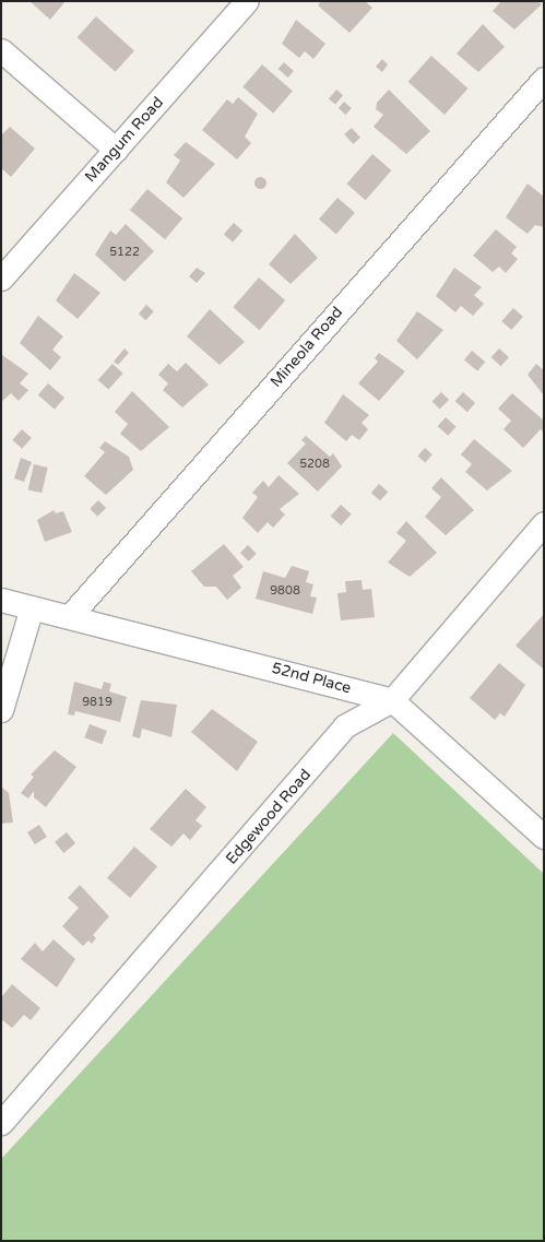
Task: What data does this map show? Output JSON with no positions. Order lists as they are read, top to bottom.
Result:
{
  "streets": {
    "street": [
      "Mangum Road",
      "Mineola Road",
      "52nd Place",
      "Edgewood Road"
    ]
  },
  "crossings": [
    ["Mineola Road", "52nd Place"],
    ["52nd Place", "Edgewood Road"]
  ],
  "house_numbers": [
    "5122",
    "5208",
    "9808",
    "9819"
  ]
}
